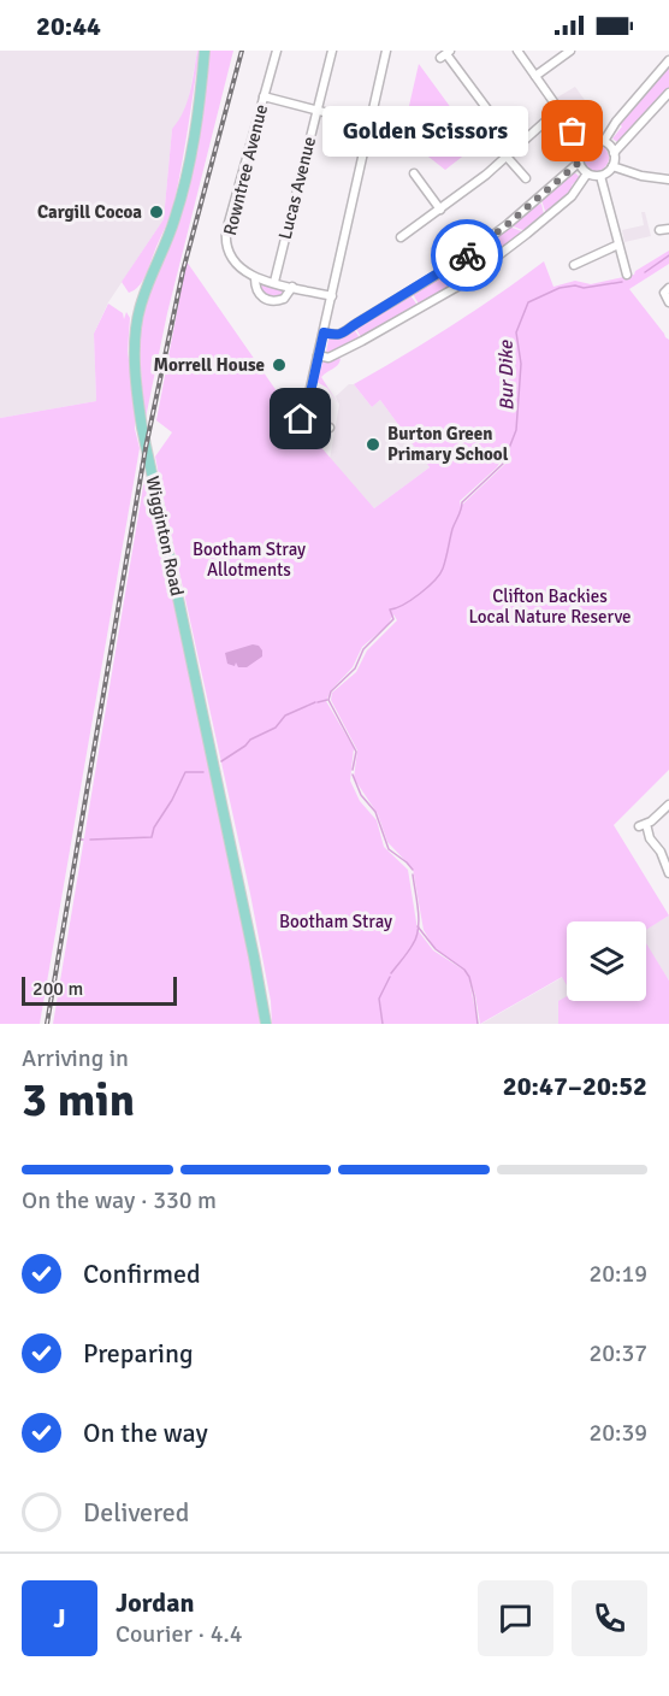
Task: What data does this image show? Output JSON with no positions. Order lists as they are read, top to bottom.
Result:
{
  "streets": {
    "main road": ["Wigginton Road"],
    "street": ["Rowntree Avenue", "Lucas Avenue"]
  },
  "water": ["Bur Dike"],
  "parks": ["Bootham Stray Allotments", "Clifton Backies Local Nature Reserve", "Bootham Stray"],
  "places": [
    "Golden Scissors",
    "Cargill Cocoa",
    "Morrell House",
    "Burton Green Primary School"
  ],
  "scale_bar": "200 m",
  "page": {
    "status": "20:44",
    "bubble": "Golden Scissors",
    "scale": "200 m",
    "heading": ["3 min", "Arriving in", "20:47–20:52"],
    "panel": ["Jordan", "Courier · 4.4"],
    "bar": "On the way · 330 m",
    "list": [
      ["Confirmed", "20:19"],
      ["Preparing", "20:37"],
      ["On the way", "20:39"],
      "Delivered"
    ],
    "round": "J"
  }
}
